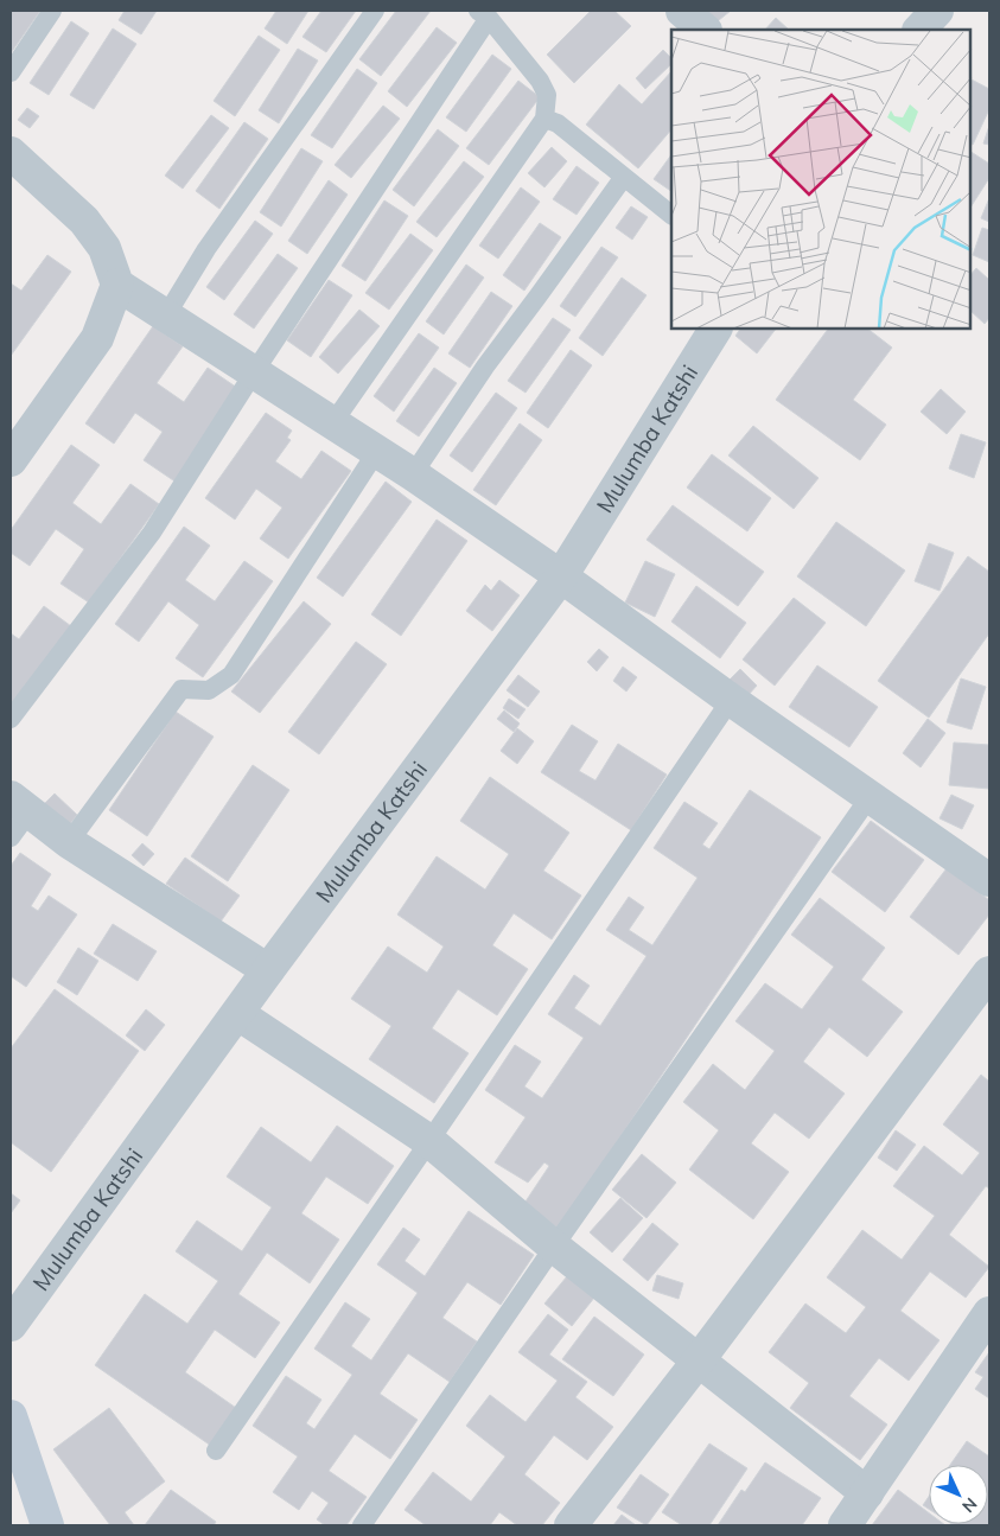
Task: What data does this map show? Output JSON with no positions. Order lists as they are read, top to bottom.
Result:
{
  "streets": {
    "street": ["Mulumba Katshi"]
  },
  "north": "bottom right"
}
